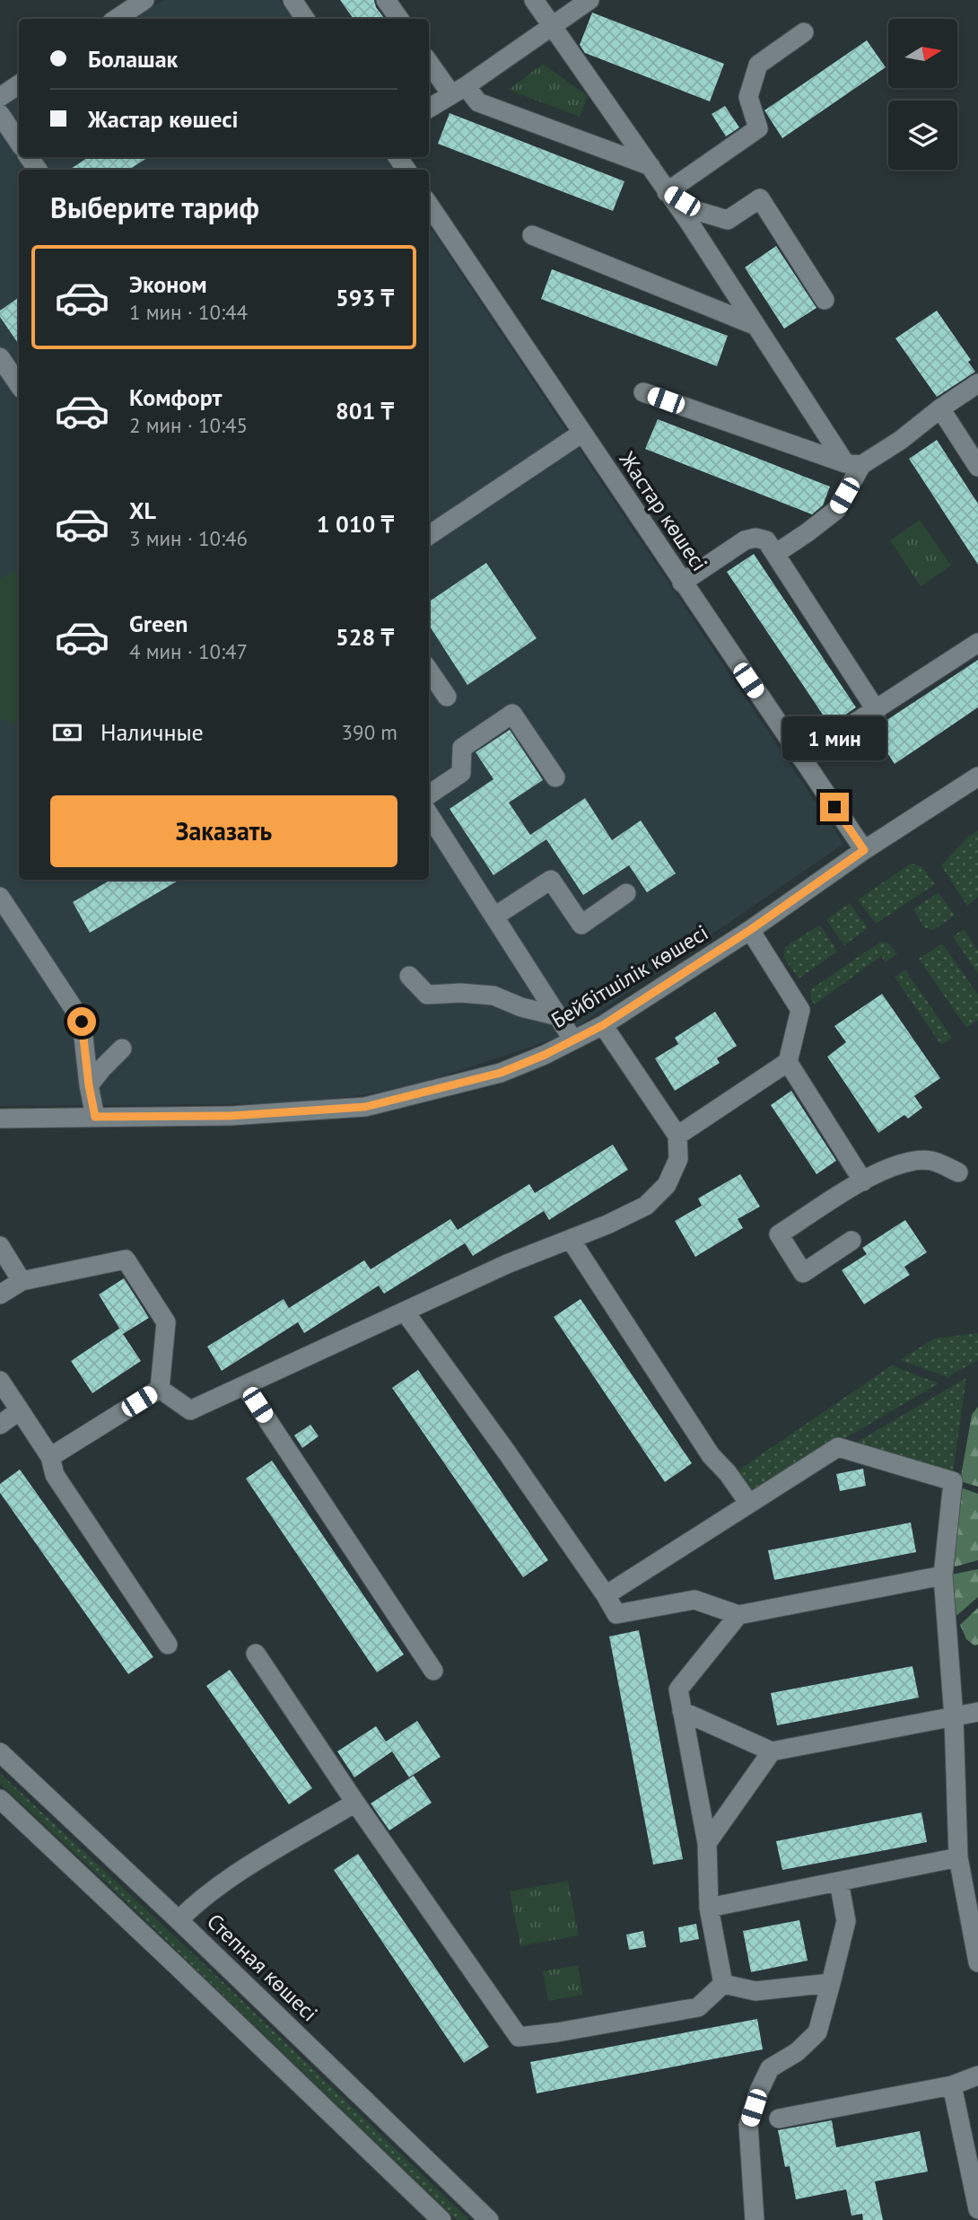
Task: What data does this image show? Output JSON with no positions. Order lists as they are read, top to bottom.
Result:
{
  "streets": {
    "street": ["Жастар көшесі", "Бейбітшілік көшесі", "Степная көшесі"]
  },
  "crossings": [
    ["Жастар көшесі", "Бейбітшілік көшесі"]
  ],
  "north": "right",
  "page": {
    "banner": ["Болашак", "Жастар көшесі"],
    "heading": "Выберите тариф",
    "list": [
      {
        "name": "Эконом",
        "note": "1 мин · 10:44",
        "value": "593 ₸"
      },
      {
        "name": "Комфорт",
        "note": "2 мин · 10:45",
        "value": "801 ₸"
      },
      {
        "name": "XL",
        "note": "3 мин · 10:46",
        "value": "1 010 ₸"
      },
      {
        "name": "Green",
        "note": "4 мин · 10:47",
        "value": "528 ₸"
      }
    ],
    "pay": ["Наличные", "390 m"],
    "bubble": "1 мин",
    "buttons": "Заказать"
  }
}
